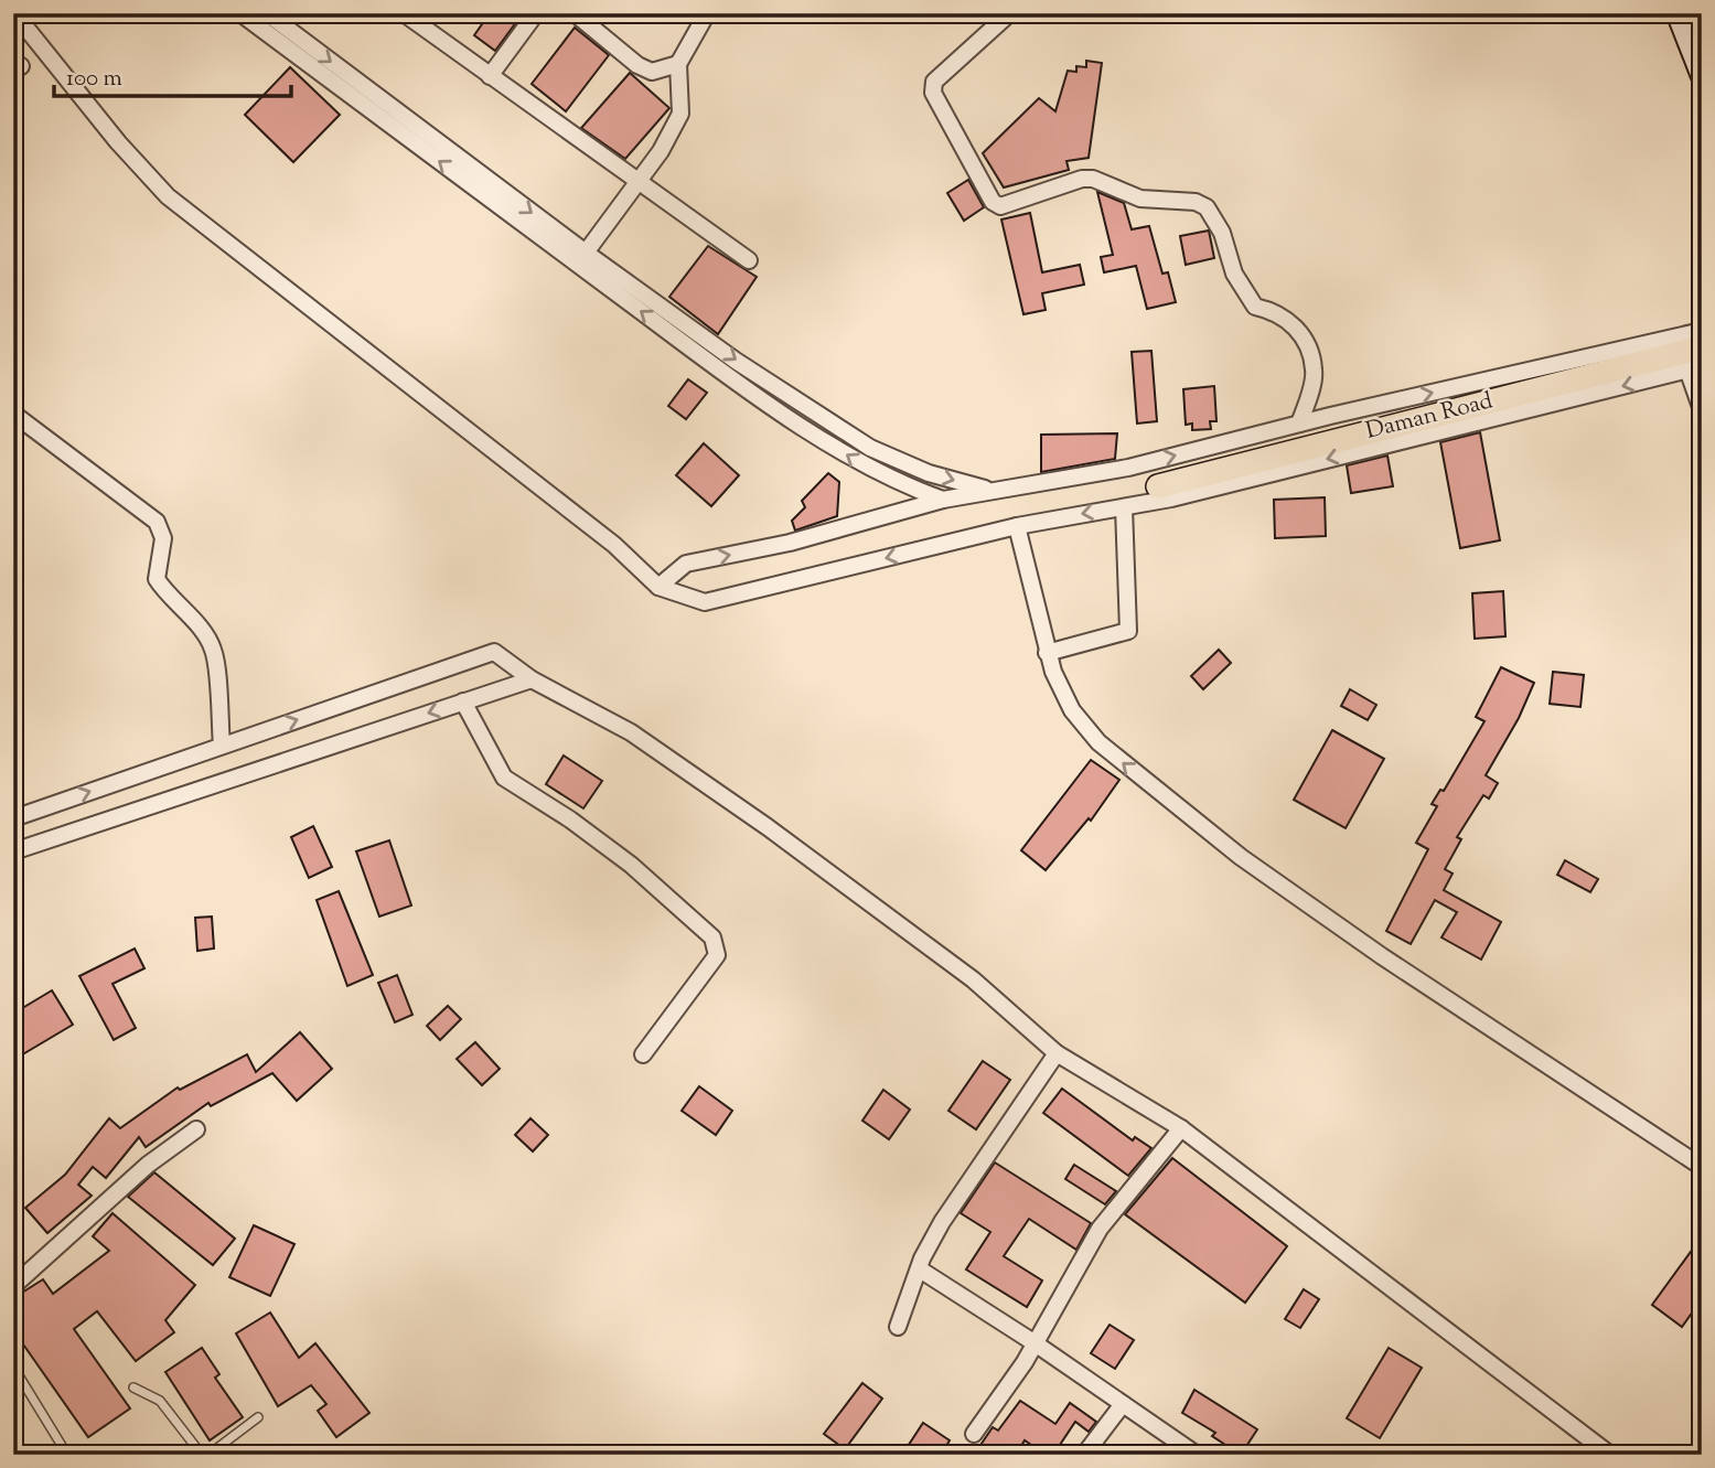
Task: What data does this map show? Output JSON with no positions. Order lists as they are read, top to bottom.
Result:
{
  "streets": {
    "main road": ["Daman Road"]
  },
  "scale_bar": "100 m"
}
